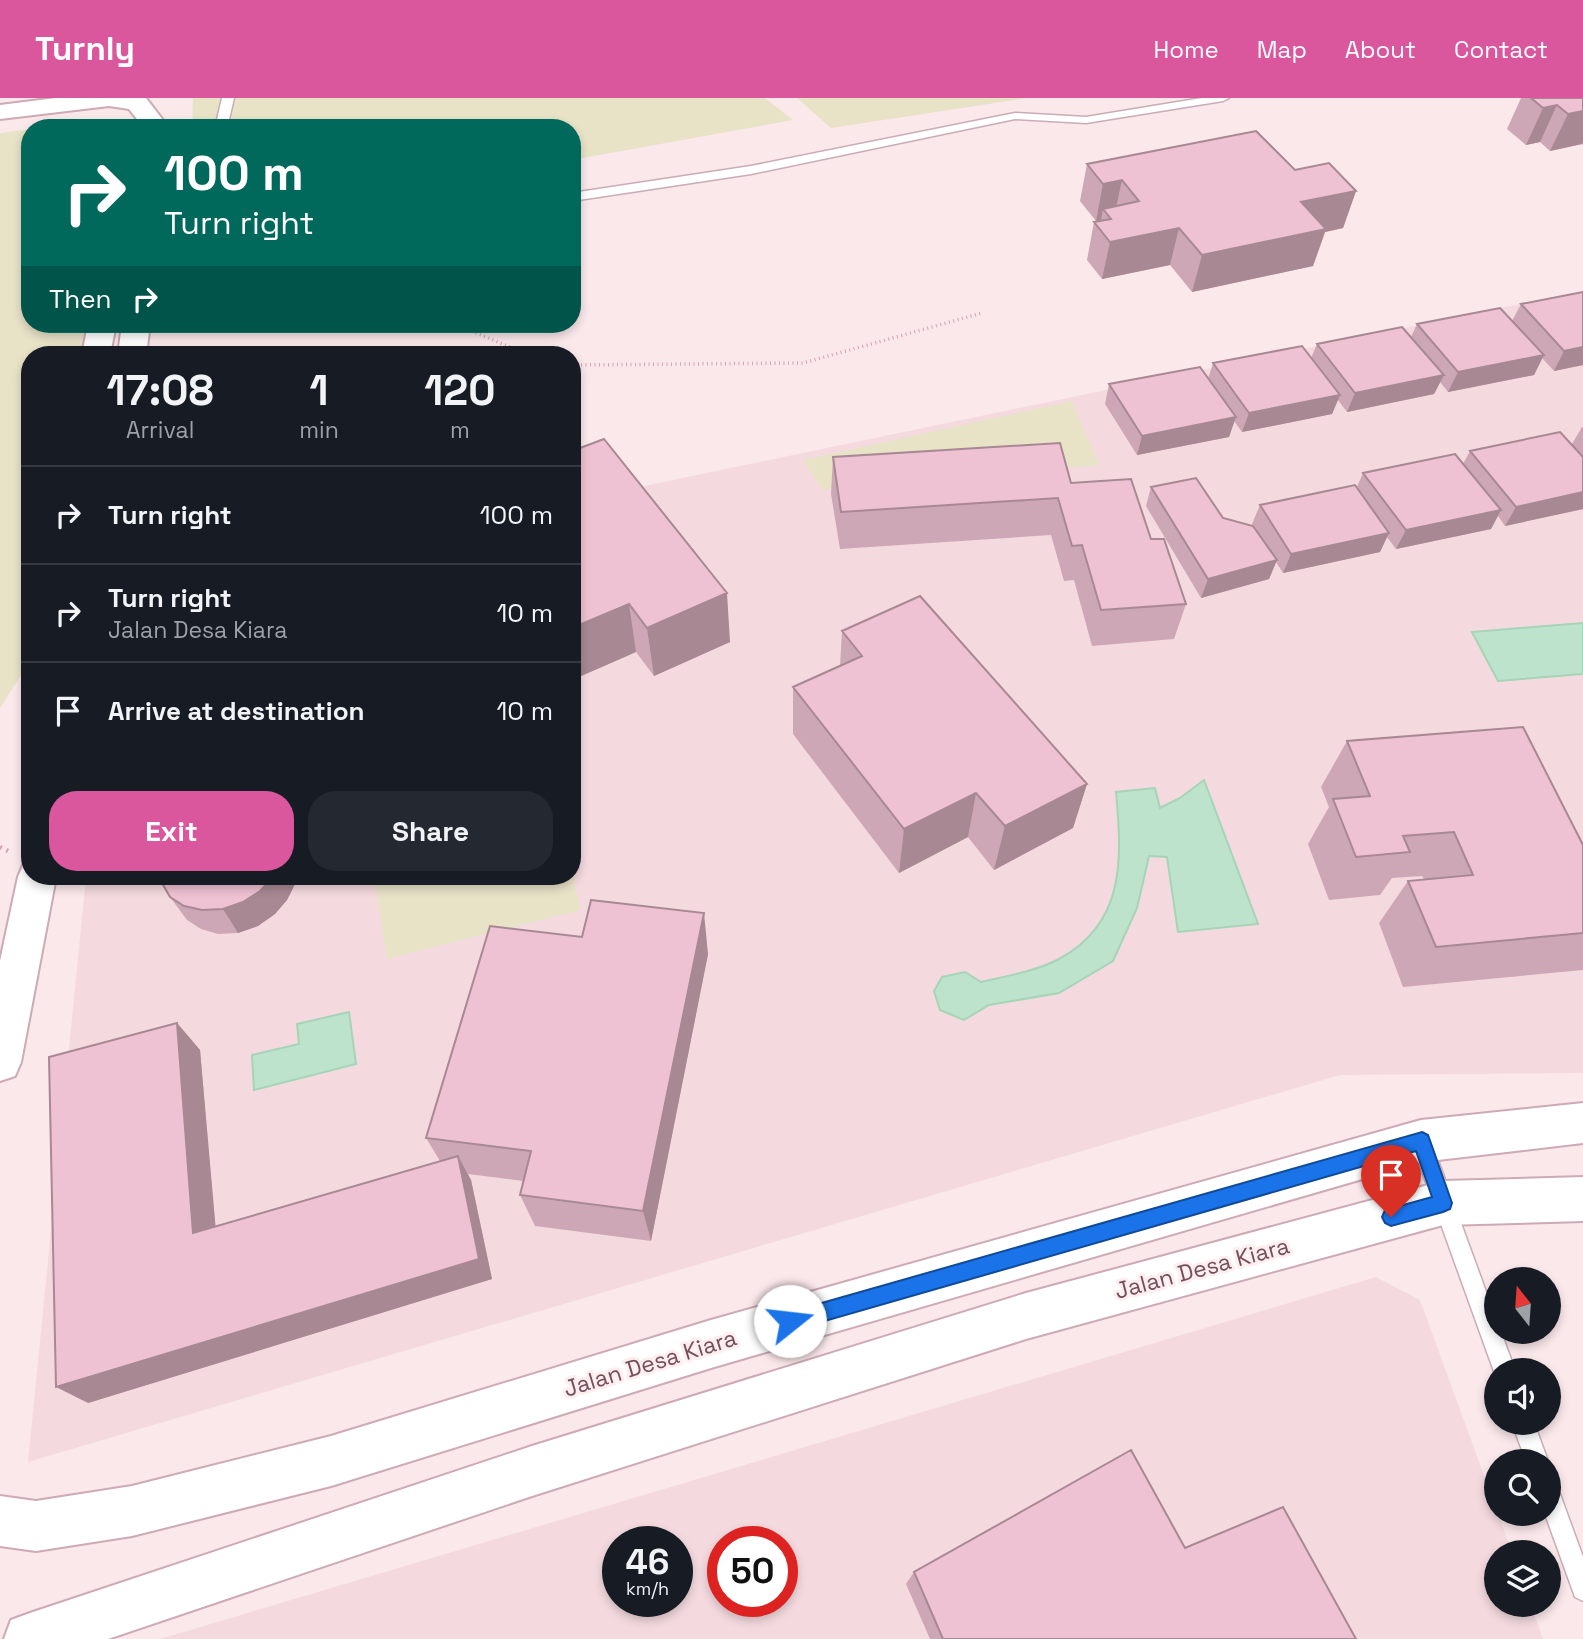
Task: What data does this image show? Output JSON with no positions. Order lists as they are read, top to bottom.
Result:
{
  "streets": {
    "main road": ["Jalan Desa Kiara"]
  },
  "north": "top",
  "page": {
    "header": "Turnly",
    "nav": [
      "Home",
      "Map",
      "About",
      "Contact"
    ],
    "turn": ["100 m", "Turn right"],
    "then": "Then",
    "eta": [
      "17:08",
      "Arrival",
      "1",
      "min",
      "120",
      "m"
    ],
    "list": [
      {
        "name": "Turn right",
        "value": "100 m"
      },
      {
        "name": "Turn right",
        "note": "Jalan Desa Kiara",
        "value": "10 m"
      },
      {
        "name": "Arrive at destination",
        "value": "10 m"
      }
    ],
    "buttons": ["Exit", "Share"],
    "speed": "46 km/h",
    "limit": "50"
  }
}
